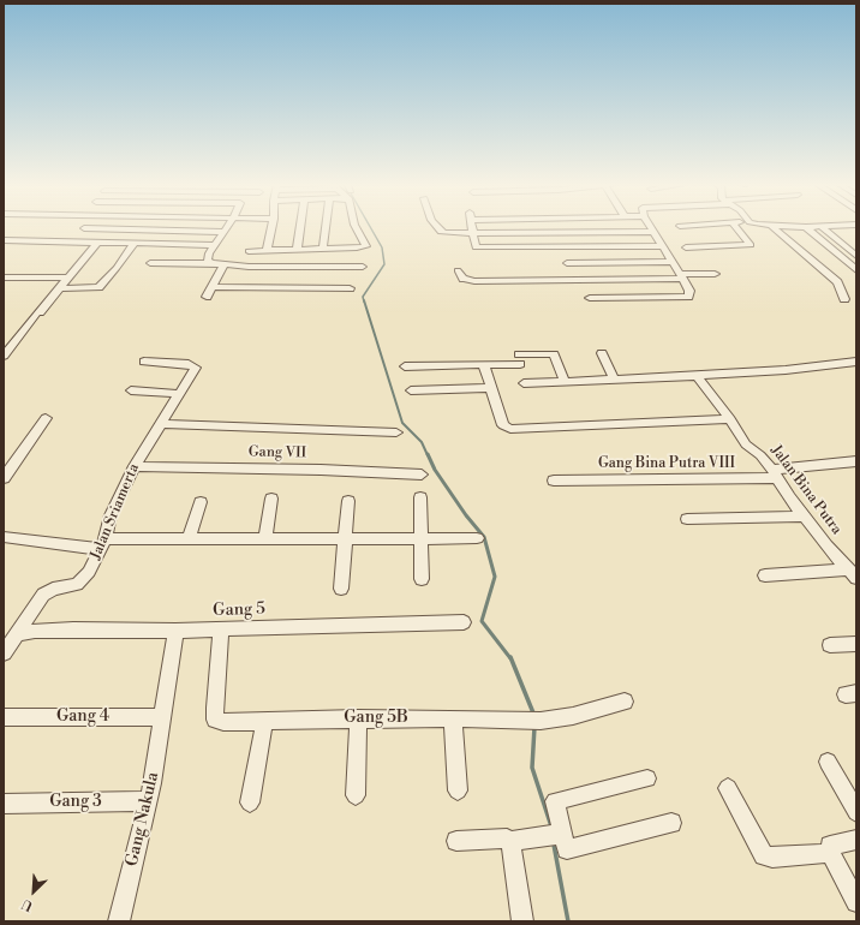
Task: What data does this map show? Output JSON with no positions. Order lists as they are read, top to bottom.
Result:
{
  "streets": {
    "street": [
      "Gang VII",
      "Gang Bina Putra VIII",
      "Jalan Bina Putra",
      "Jalan Sriamerta",
      "Gang 5",
      "Gang 4",
      "Gang 5B",
      "Gang 3",
      "Gang Nakula"
    ]
  },
  "crossings": [
    ["Gang VII", "Jalan Sriamerta"],
    ["Gang Bina Putra VIII", "Jalan Bina Putra"],
    ["Jalan Sriamerta", "Gang 5"],
    ["Gang 5", "Gang 5B"],
    ["Gang 5", "Gang Nakula"],
    ["Gang 4", "Gang Nakula"],
    ["Gang 3", "Gang Nakula"]
  ],
  "north": "bottom left"
}
